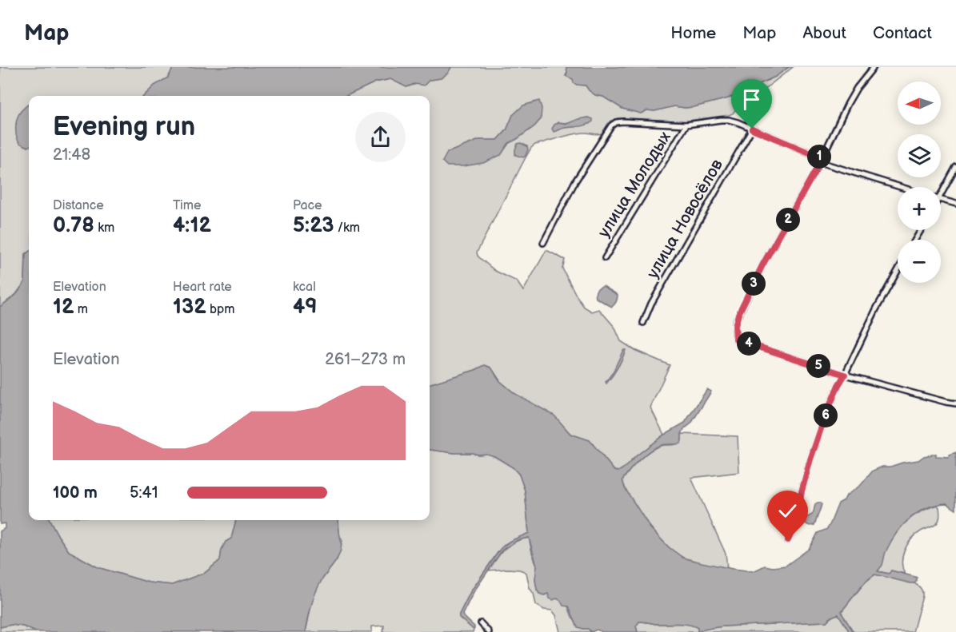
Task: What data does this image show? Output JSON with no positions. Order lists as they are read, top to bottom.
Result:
{
  "streets": {
    "street": ["улица Молодых", "улица Новосёлов"]
  },
  "north": "left",
  "page": {
    "header": "Map",
    "nav": [
      "Home",
      "Map",
      "About",
      "Contact"
    ],
    "map_buttons": ["+", "−"],
    "heading": ["Evening run", "21:48"],
    "pins": [
      "1",
      "2",
      "3",
      "4",
      "5",
      "6"
    ],
    "stats": [
      ["Distance", "0.78 km"],
      ["Time", "4:12"],
      ["Pace", "5:23 /km"],
      ["Elevation", "12 m"],
      ["Heart rate", "132 bpm"],
      ["kcal", "49"]
    ],
    "chart": ["Elevation", "261–273 m"],
    "list": [
      {
        "name": "100 m",
        "note": "5:41"
      }
    ]
  }
}
